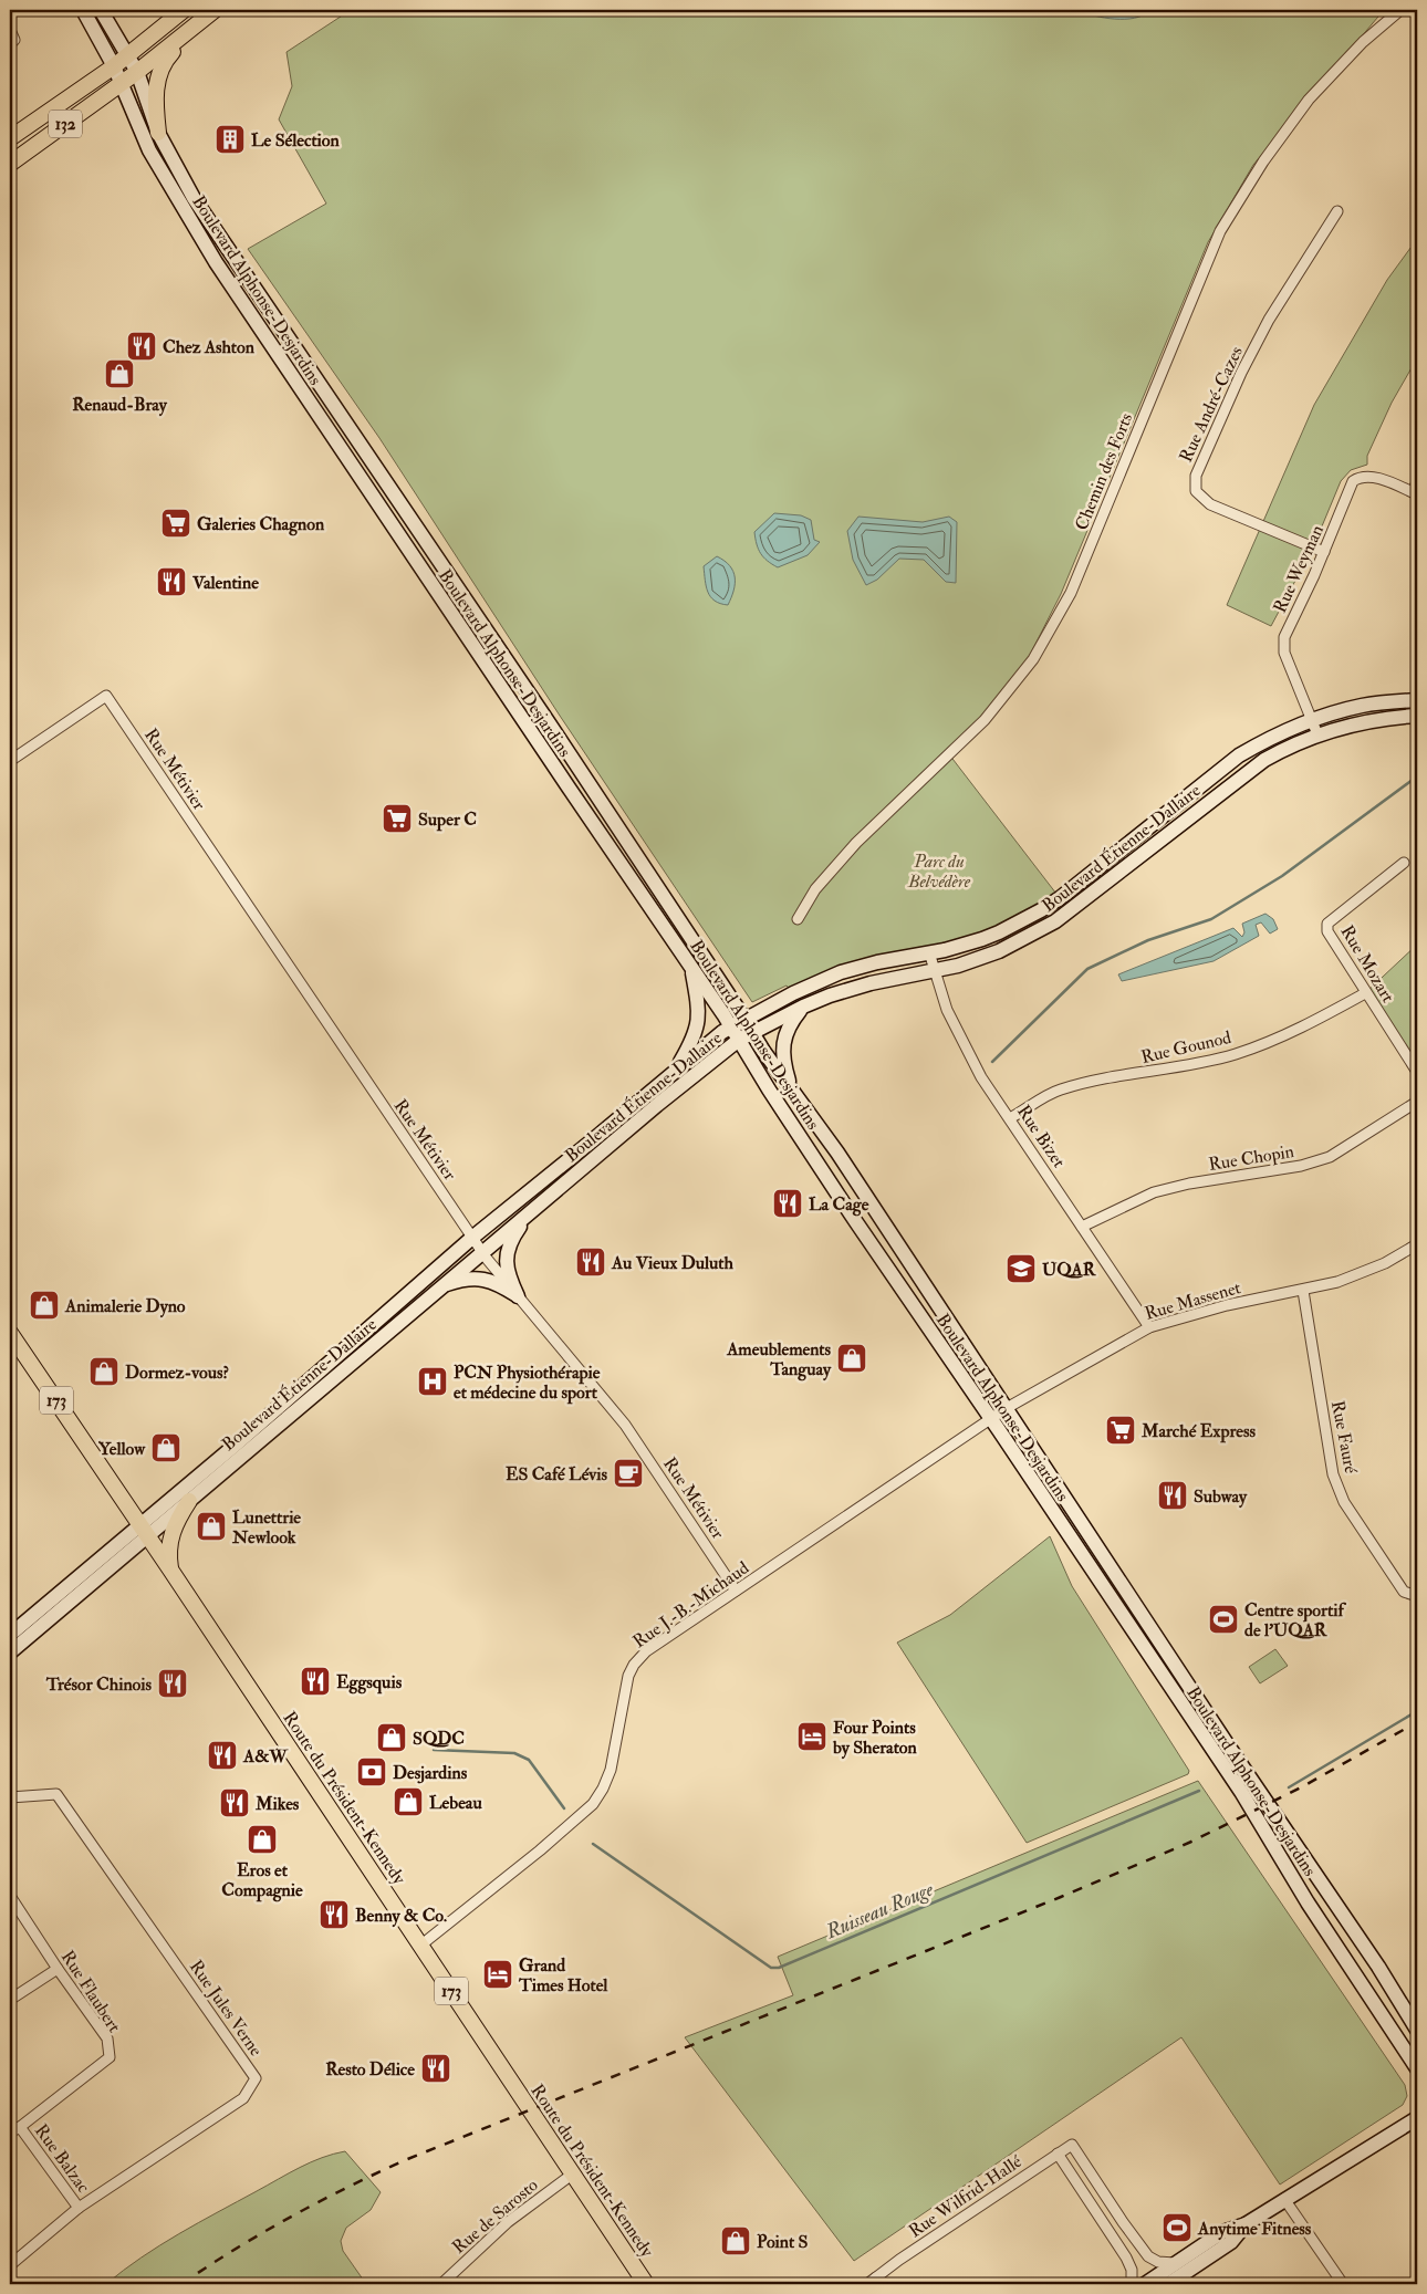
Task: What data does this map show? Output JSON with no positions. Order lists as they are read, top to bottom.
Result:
{
  "streets": {
    "main road": [
      "132",
      "Boulevard Alphonse-Desjardins",
      "Boulevard Étienne-Dallaire",
      "173",
      "Route du Président-Kennedy"
    ],
    "street": [
      "Rue André-Cazes",
      "Chemin des Forts",
      "Rue Weyman",
      "Rue Métivier",
      "Rue Mozart",
      "Rue Gounod",
      "Rue Bizet",
      "Rue Chopin",
      "Rue Massenet",
      "Rue Fauré",
      "Rue J.-B.-Michaud",
      "Rue Flaubert",
      "Rue Jules Verne",
      "Rue Balzac",
      "Rue Wilfrid-Hallé",
      "Rue de Sarosto"
    ]
  },
  "crossings": [
    ["132", "Boulevard Alphonse-Desjardins"],
    ["Boulevard Alphonse-Desjardins", "Boulevard Étienne-Dallaire"],
    ["Boulevard Alphonse-Desjardins", "Rue Massenet"],
    ["Boulevard Alphonse-Desjardins", "Rue J.-B.-Michaud"],
    ["Rue André-Cazes", "Rue Weyman"],
    ["Rue Weyman", "Boulevard Étienne-Dallaire"],
    ["Rue Métivier", "Boulevard Étienne-Dallaire"],
    ["Rue Métivier", "Rue J.-B.-Michaud"],
    ["Boulevard Étienne-Dallaire", "Rue Bizet"],
    ["Boulevard Étienne-Dallaire", "Route du Président-Kennedy"],
    ["Rue Mozart", "Rue Gounod"],
    ["Rue Gounod", "Rue Bizet"],
    ["Rue Bizet", "Rue Chopin"],
    ["Rue Bizet", "Rue Massenet"],
    ["Rue Massenet", "Rue Fauré"],
    ["Rue Massenet", "Rue J.-B.-Michaud"],
    ["Rue J.-B.-Michaud", "Route du Président-Kennedy"],
    ["Route du Président-Kennedy", "Rue de Sarosto"],
    ["Rue Flaubert", "Rue Balzac"],
    ["Rue Jules Verne", "Rue Balzac"]
  ],
  "water": ["Ruisseau Rouge"],
  "parks": ["Parc du Belvédère"],
  "places": {
    "building": ["Le Sélection"],
    "restaurant": [
      "Chez Ashton",
      "Valentine",
      "La Cage",
      "Au Vieux Duluth",
      "Subway",
      "Eggsquis",
      "Trésor Chinois",
      "A&W",
      "Mikes",
      "Benny & Co.",
      "Resto Délice"
    ],
    "shop": [
      "Renaud-Bray",
      "Animalerie Dyno",
      "Ameublements Tanguay",
      "Dormez-vous?",
      "Yellow",
      "Lunettrie Newlook",
      "SQDC",
      "Lebeau",
      "Eros et Compagnie",
      "Point S"
    ],
    "supermarket": ["Galeries Chagnon", "Super C", "Marché Express"],
    "school or university": ["UQAR"],
    "hospital": ["PCN Physiothérapie et médecine du sport"],
    "cafe": ["ES Café Lévis"],
    "sports": ["Centre sportif de l'UQAR", "Anytime Fitness"],
    "hotel": ["Four Points by Sheraton", "Grand Times Hotel"],
    "bank": ["Desjardins"]
  }
}
